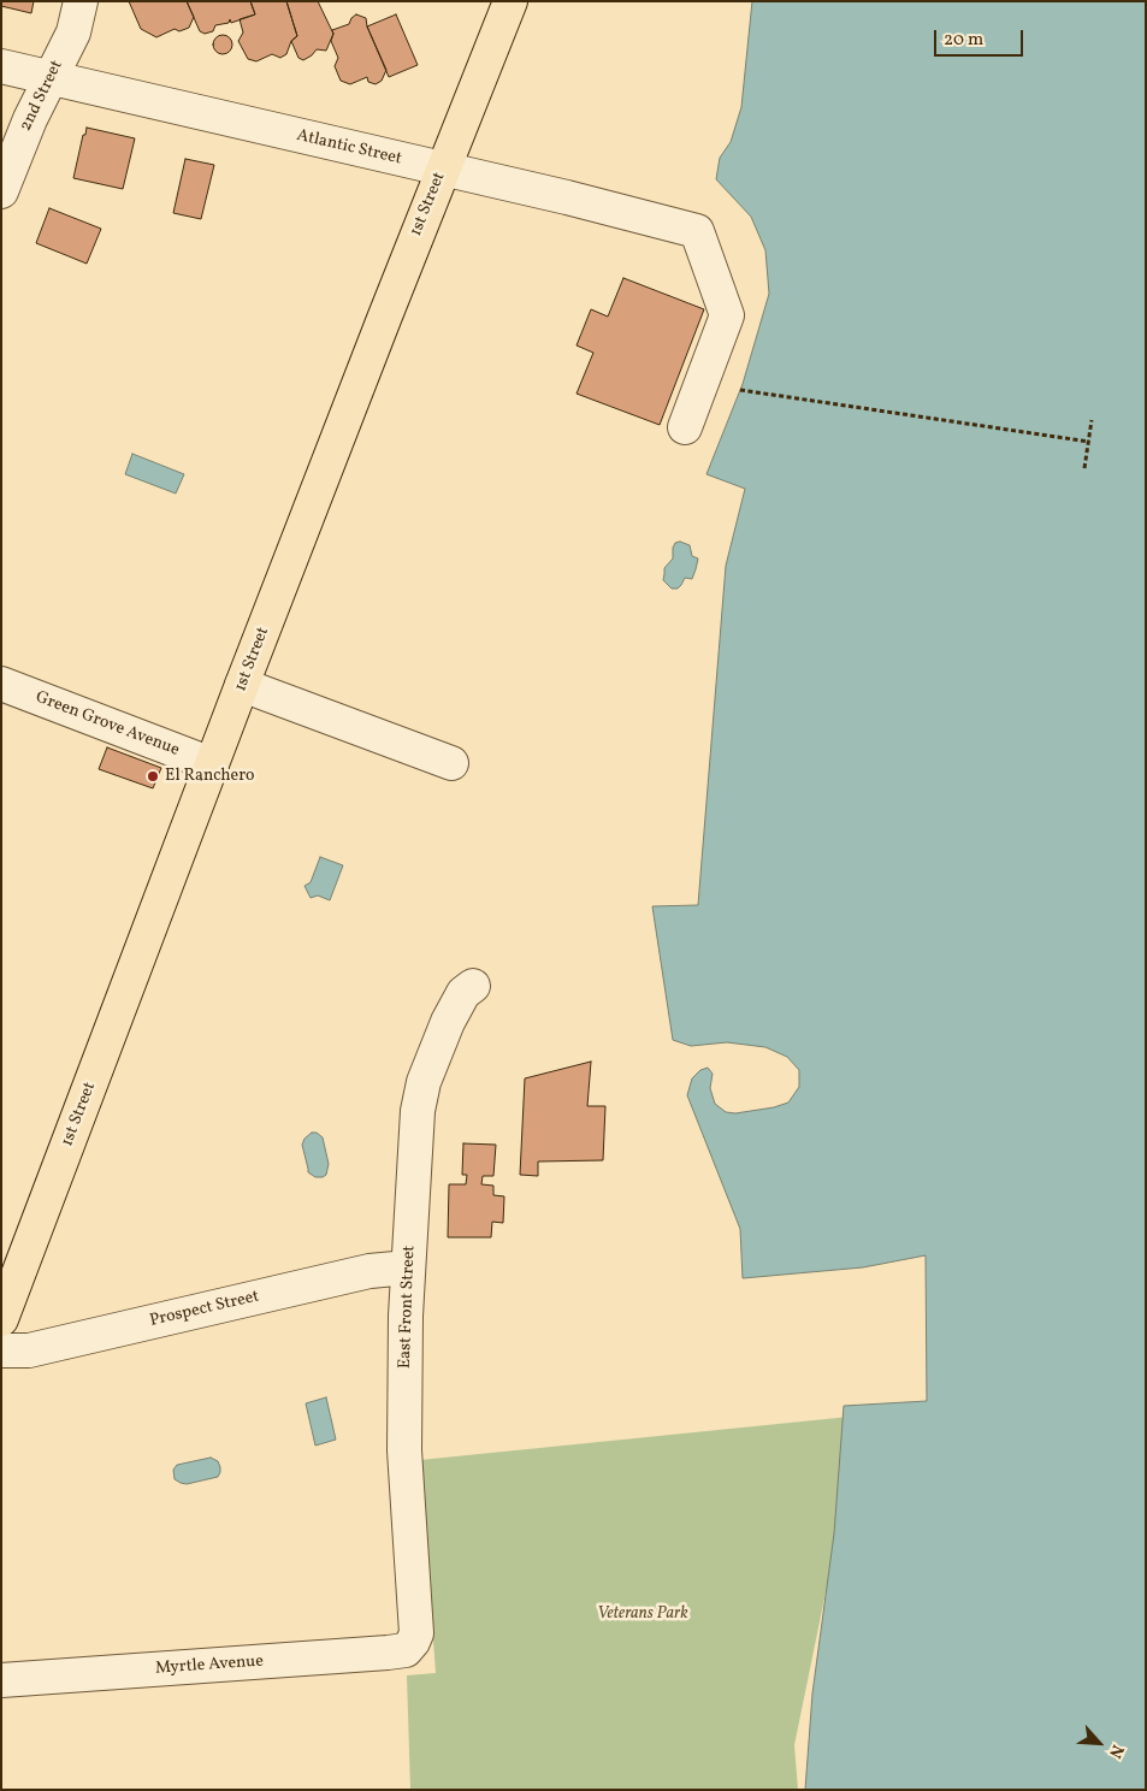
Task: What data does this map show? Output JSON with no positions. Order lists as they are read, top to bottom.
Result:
{
  "streets": {
    "main road": ["1st Street"],
    "street": [
      "2nd Street",
      "Atlantic Street",
      "Green Grove Avenue",
      "East Front Street",
      "Prospect Street",
      "Myrtle Avenue"
    ]
  },
  "crossings": [
    ["2nd Street", "Atlantic Street"],
    ["Atlantic Street", "1st Street"],
    ["1st Street", "Green Grove Avenue"],
    ["East Front Street", "Prospect Street"],
    ["East Front Street", "Myrtle Avenue"]
  ],
  "parks": ["Veterans Park"],
  "places": ["El Ranchero"],
  "scale_bar": "20 m",
  "north": "bottom right"
}
